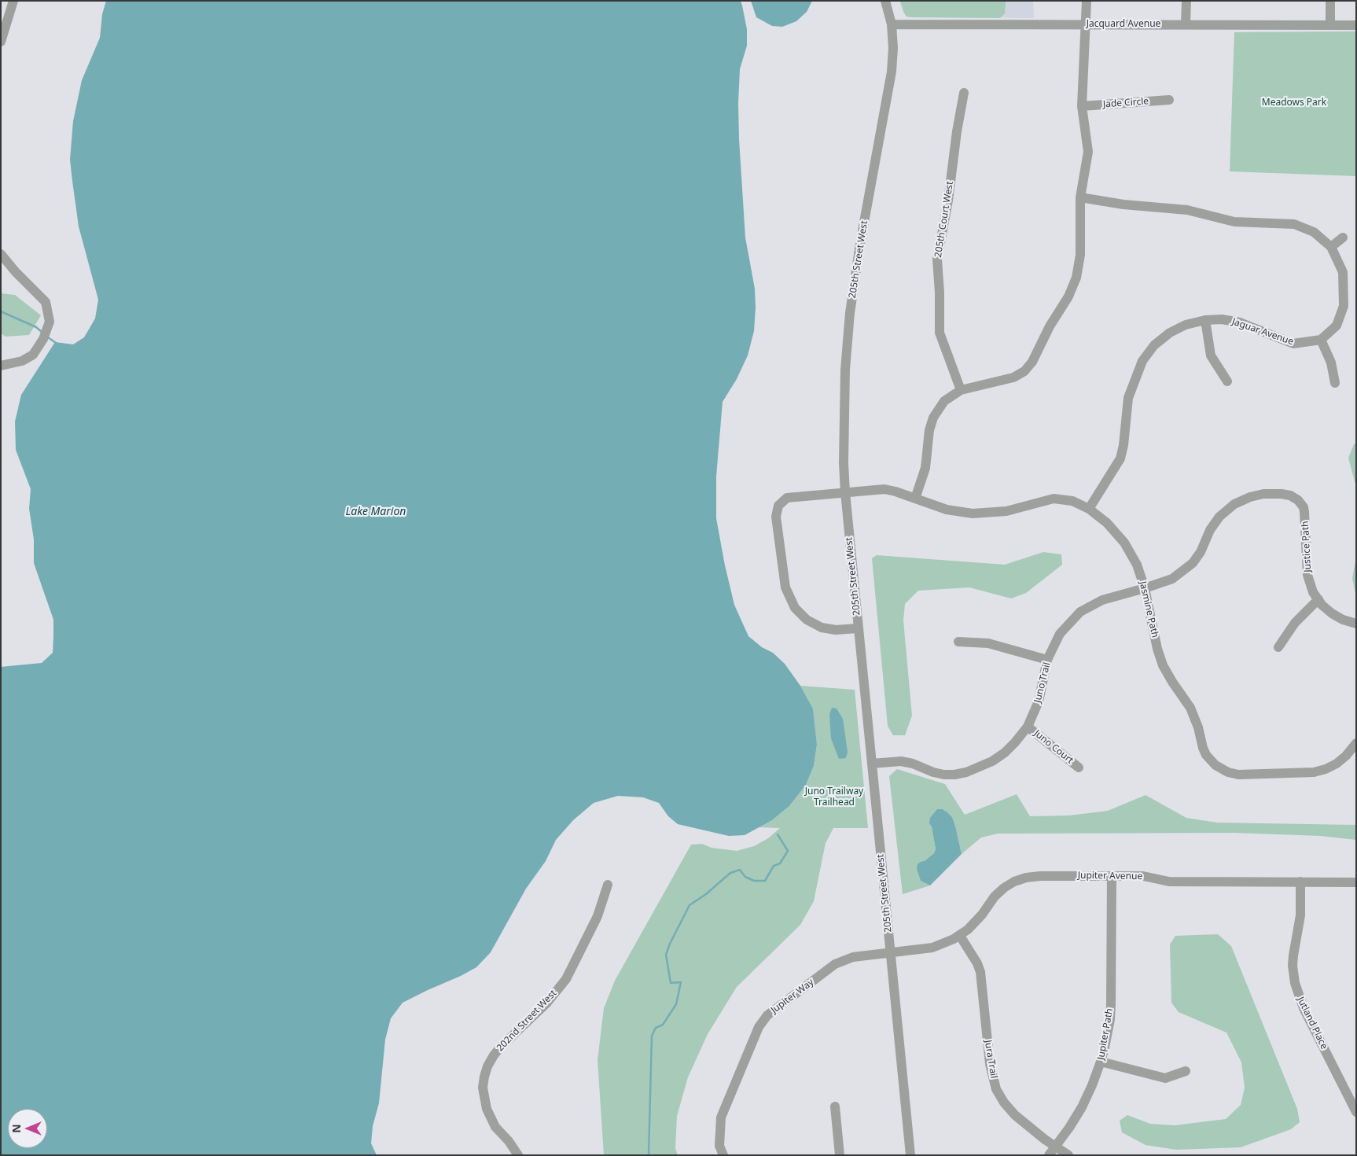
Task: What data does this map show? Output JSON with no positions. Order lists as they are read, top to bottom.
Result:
{
  "streets": {
    "street": [
      "Jacquard Avenue",
      "Jade Circle",
      "205th Court West",
      "205th Street West",
      "Jaguar Avenue",
      "Justice Path",
      "Jasmine Path",
      "Juno Trail",
      "Juno Court",
      "Jupiter Avenue",
      "Jupiter Way",
      "202nd Street West",
      "Jutland Place",
      "Jupiter Path",
      "Jura Trail"
    ]
  },
  "crossings": [
    ["Jacquard Avenue", "205th Street West"],
    ["205th Street West", "Jasmine Path"],
    ["205th Street West", "Juno Trail"],
    ["205th Street West", "Jupiter Avenue"],
    ["205th Street West", "Jupiter Way"],
    ["Jaguar Avenue", "Jasmine Path"],
    ["Justice Path", "Jasmine Path"],
    ["Justice Path", "Juno Trail"],
    ["Jasmine Path", "Juno Trail"],
    ["Juno Trail", "Juno Court"],
    ["Jupiter Avenue", "Jupiter Way"],
    ["Jupiter Avenue", "Jutland Place"],
    ["Jupiter Avenue", "Jupiter Path"],
    ["Jupiter Avenue", "Jura Trail"],
    ["Jupiter Path", "Jura Trail"]
  ],
  "water": ["Lake Marion"],
  "parks": ["Meadows Park", "Juno Trailway Trailhead"],
  "north": "left"
}
